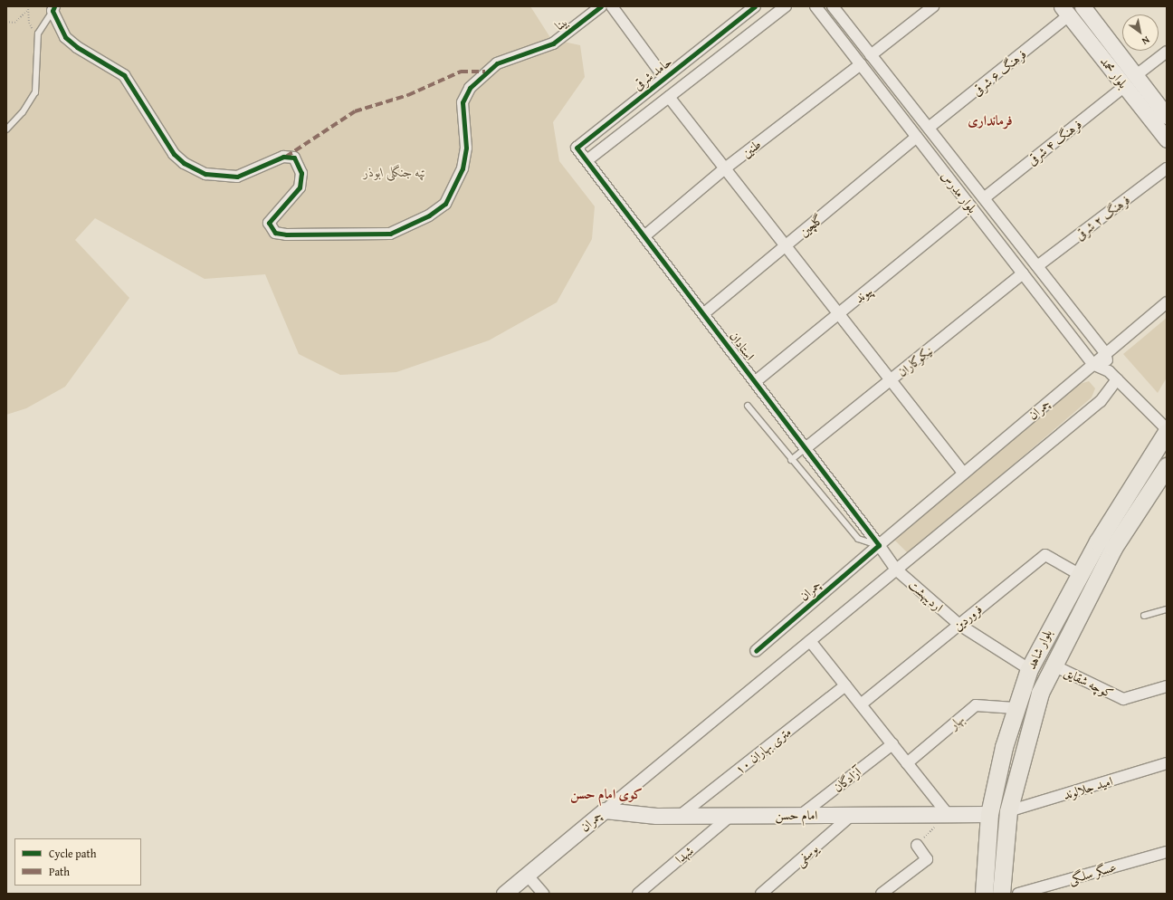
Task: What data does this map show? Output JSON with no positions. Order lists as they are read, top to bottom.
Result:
{
  "streets": {
    "main road": ["بلوار شاهد"],
    "street": [
      "بینا",
      "فرهنگ ۶ شرقی",
      "بلوار محمد",
      "حامد شرقی",
      "فرهنگ ۴ شرقی",
      "طنین",
      "بلوار مدرس",
      "فرهنگ ۲ شرقی",
      "گلچین",
      "پیوند",
      "استادان",
      "نیکوکاران",
      "چمران",
      "اردیبهشت",
      "فروردین",
      "کوچه شقایق",
      "بهار",
      "۱۰ متری بهاران",
      "آزادگان",
      "امید جلالوند",
      "امام حسن",
      "شهدا",
      "یوسفی",
      "عسگر سلگی"
    ]
  },
  "crossings": [
    ["فرهنگ ۶ شرقی", "بلوار محمد"],
    ["فرهنگ ۶ شرقی", "بلوار مدرس"],
    ["بلوار محمد", "فرهنگ ۴ شرقی"],
    ["حامد شرقی", "استادان"],
    ["فرهنگ ۴ شرقی", "بلوار مدرس"],
    ["طنین", "بلوار مدرس"],
    ["طنین", "استادان"],
    ["بلوار مدرس", "فرهنگ ۲ شرقی"],
    ["بلوار مدرس", "گلچین"],
    ["بلوار مدرس", "پیوند"],
    ["بلوار مدرس", "نیکوکاران"],
    ["بلوار مدرس", "چمران"],
    ["گلچین", "استادان"],
    ["پیوند", "استادان"],
    ["استادان", "نیکوکاران"],
    ["استادان", "چمران"],
    ["چمران", "اردیبهشت"],
    ["چمران", "امام حسن"],
    ["اردیبهشت", "فروردین"],
    ["اردیبهشت", "بلوار شاهد"],
    ["فروردین", "بلوار شاهد"],
    ["بلوار شاهد", "کوچه شقایق"],
    ["بلوار شاهد", "بهار"],
    ["بلوار شاهد", "امید جلالوند"],
    ["بلوار شاهد", "امام حسن"],
    ["۱۰ متری بهاران", "امام حسن"],
    ["آزادگان", "امام حسن"],
    ["امام حسن", "شهدا"],
    ["امام حسن", "یوسفی"]
  ],
  "districts": ["فرمانداری", "کوی امام حسن"],
  "parks": ["تپه جنگلی ابوذر"],
  "legend": ["Cycle path", "Path"],
  "north": "bottom right"
}
